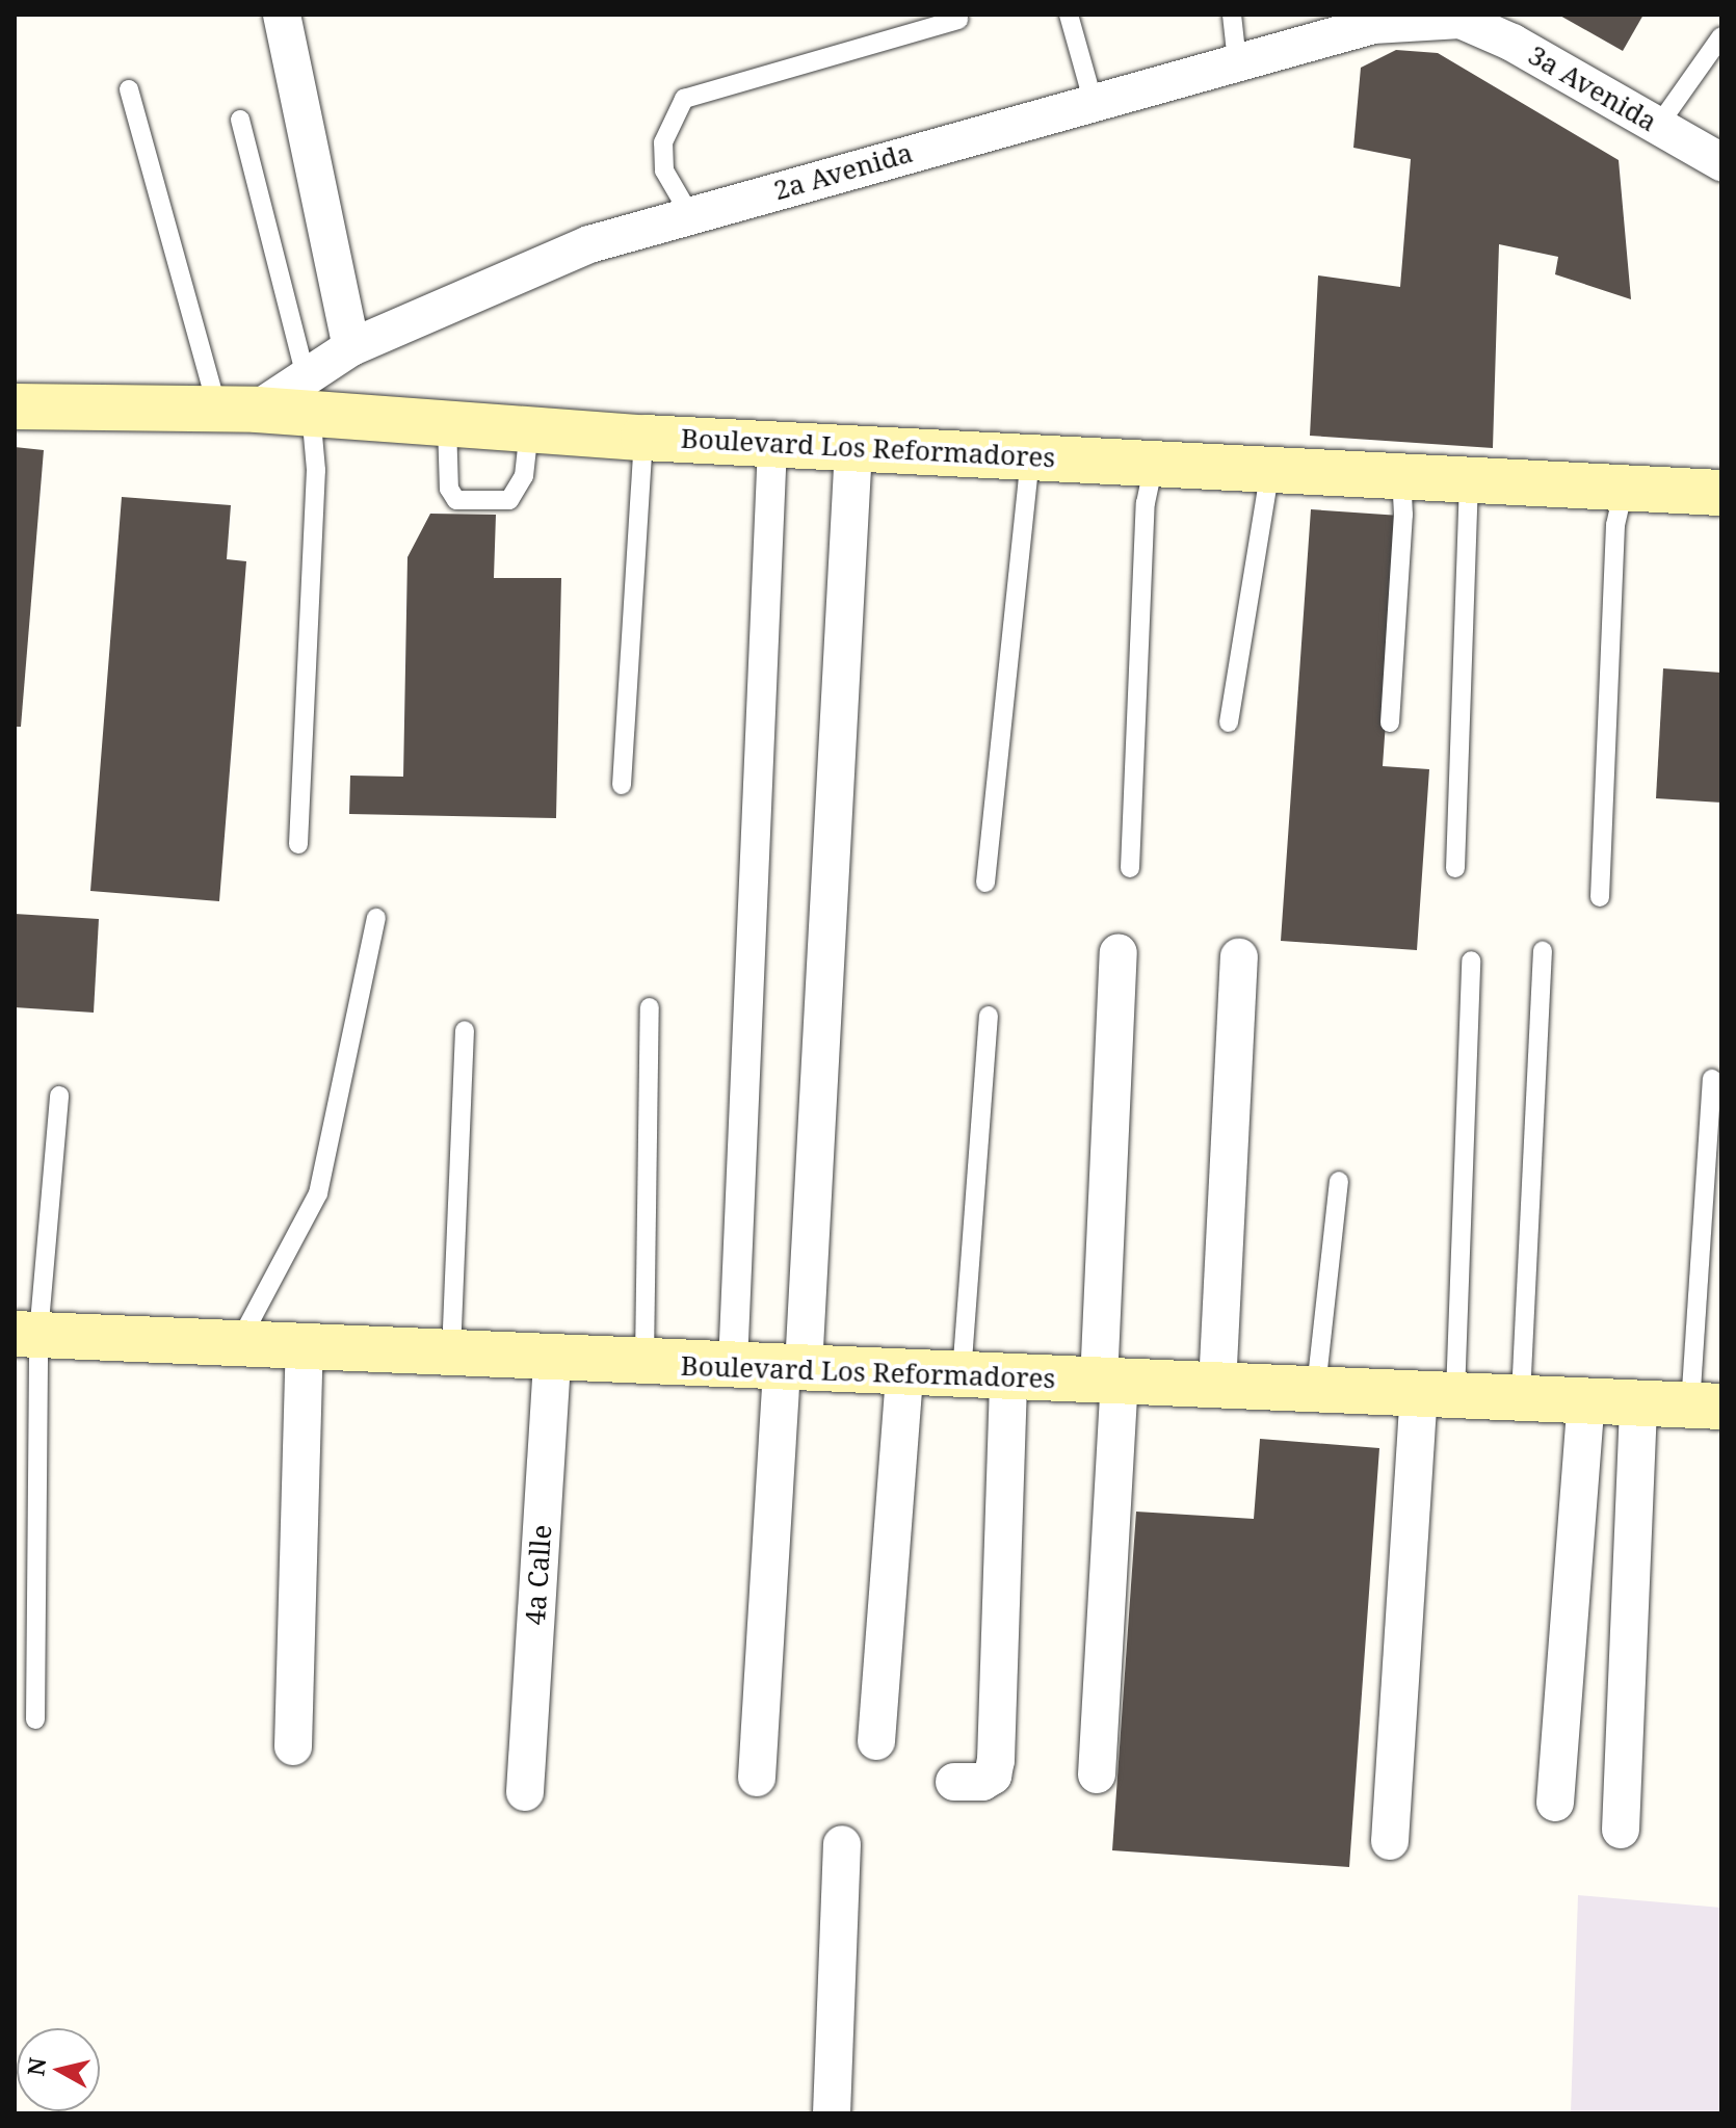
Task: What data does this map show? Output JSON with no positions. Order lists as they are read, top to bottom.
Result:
{
  "streets": {
    "main road": ["Boulevard Los Reformadores"],
    "street": ["3a Avenida", "2a Avenida", "4a Calle"]
  },
  "crossings": [
    ["3a Avenida", "2a Avenida"],
    ["2a Avenida", "Boulevard Los Reformadores"],
    ["Boulevard Los Reformadores", "4a Calle"]
  ],
  "north": "left"
}
